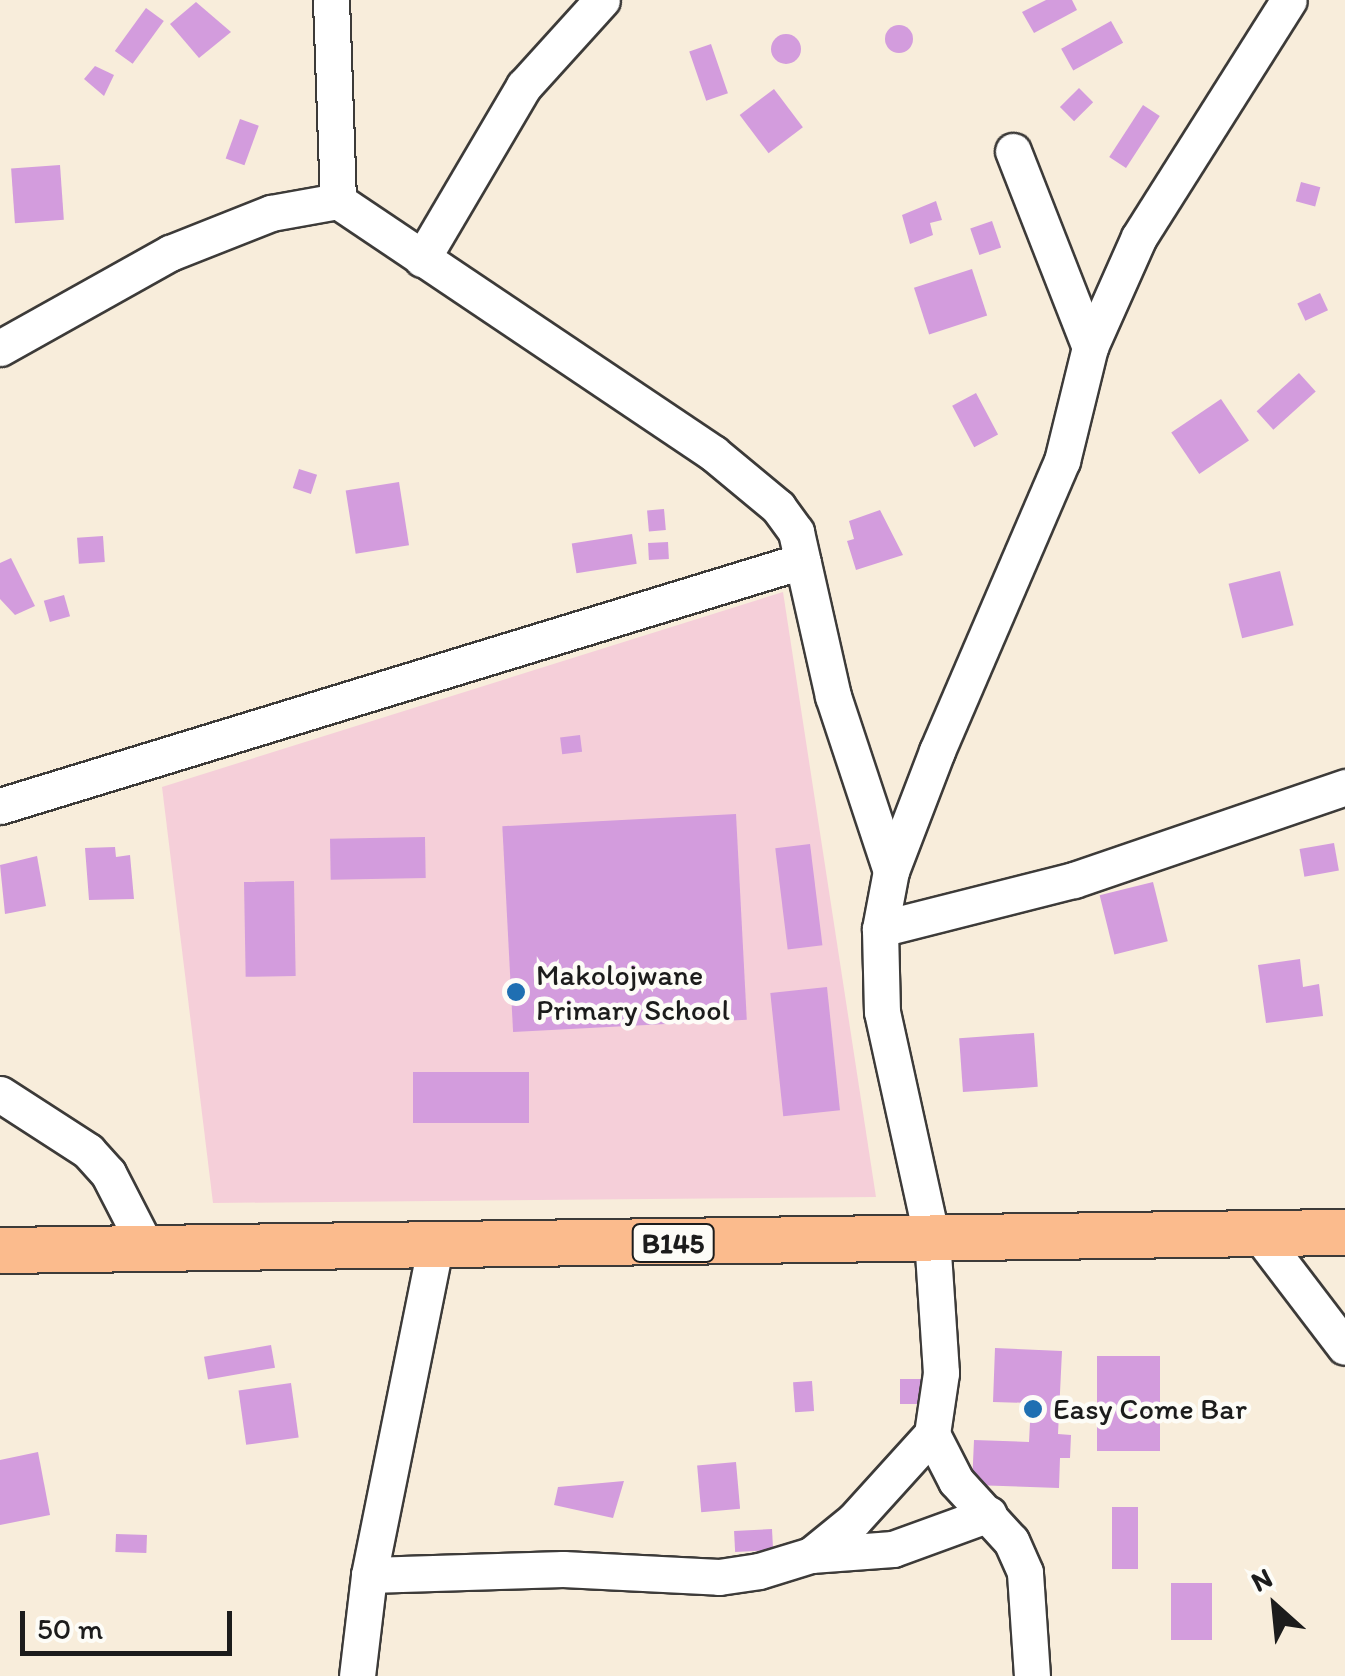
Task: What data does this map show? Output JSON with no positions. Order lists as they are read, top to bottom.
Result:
{
  "streets": {
    "main road": ["B145"]
  },
  "places": ["Makolojwane Primary School", "Easy Come Bar"],
  "scale_bar": "50 m",
  "north": "top left"
}
